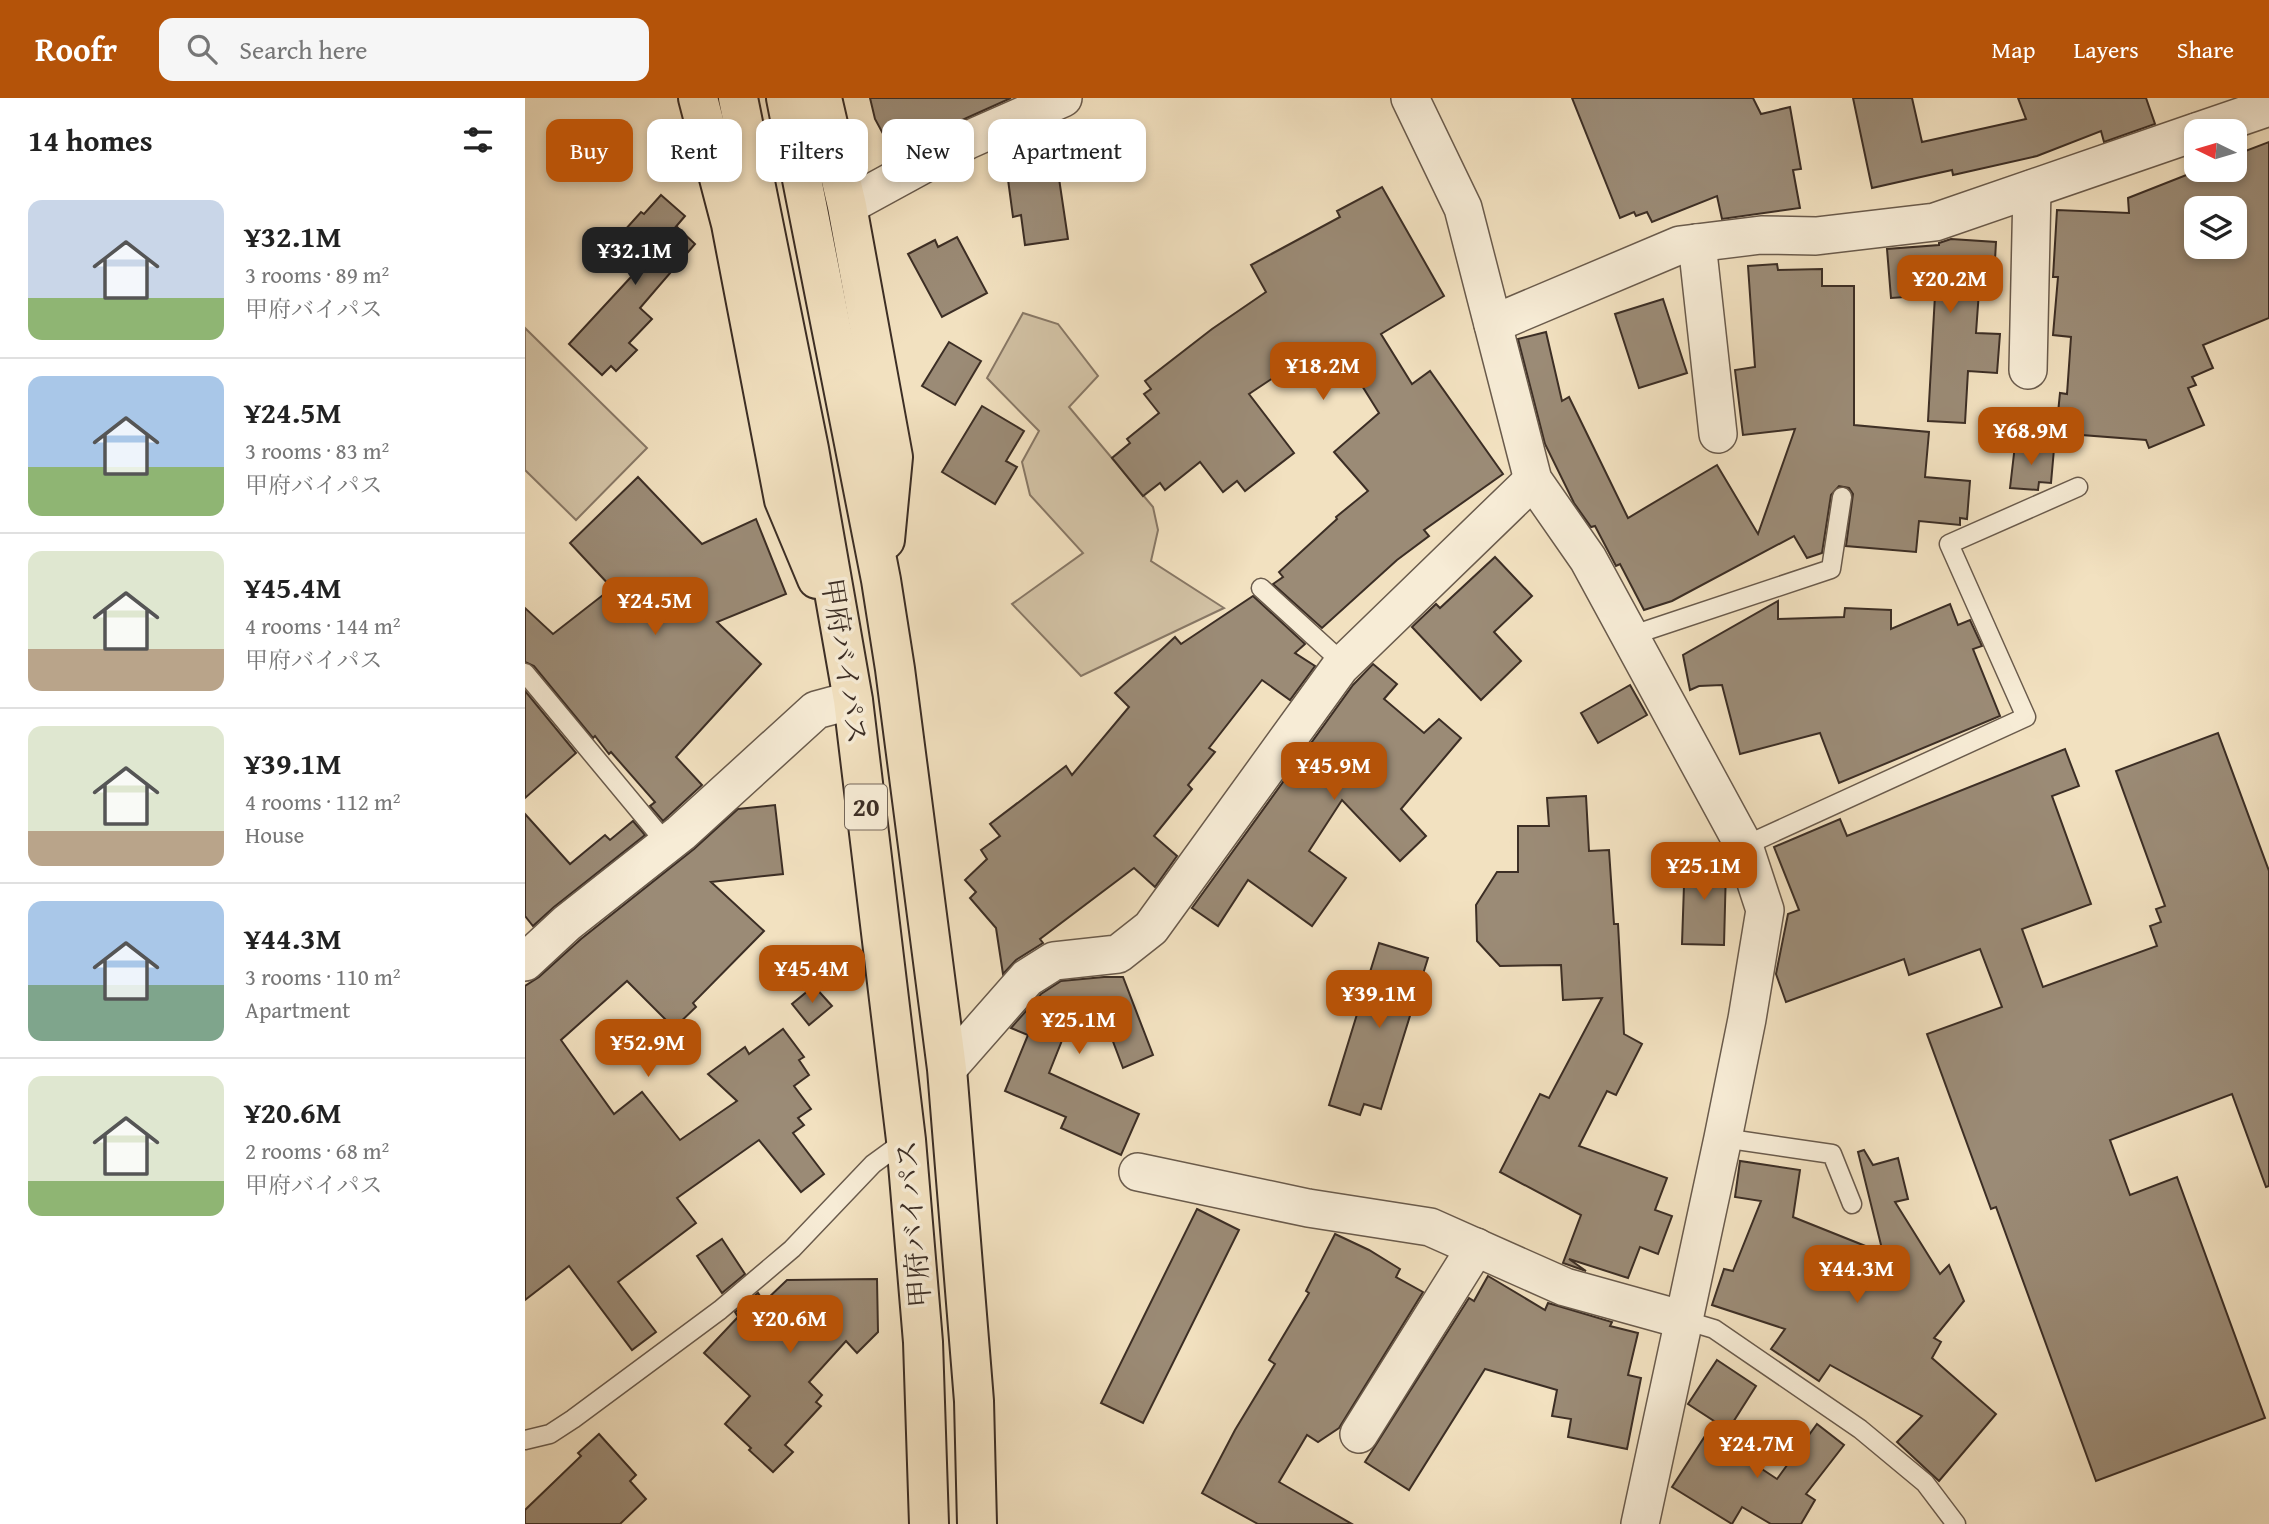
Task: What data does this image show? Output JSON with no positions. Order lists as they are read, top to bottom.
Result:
{
  "streets": {
    "highway": ["甲府バイパス", "20"]
  },
  "north": "left",
  "page": {
    "header": "Roofr",
    "search": "Search here",
    "nav": ["Map", "Layers", "Share"],
    "heading": "14 homes",
    "chip": [
      "Buy",
      "Rent",
      "Filters",
      "New",
      "Apartment"
    ],
    "list": [
      {
        "name": "¥32.1M",
        "note": "3 rooms · 89 m² · 甲府バイパス"
      },
      {
        "name": "¥24.5M",
        "note": "3 rooms · 83 m² · 甲府バイパス"
      },
      {
        "name": "¥45.4M",
        "note": "4 rooms · 144 m² · 甲府バイパス"
      },
      {
        "name": "¥39.1M",
        "note": "4 rooms · 112 m² · House"
      },
      {
        "name": "¥44.3M",
        "note": "3 rooms · 110 m² · Apartment"
      },
      {
        "name": "¥20.6M",
        "note": "2 rooms · 68 m² · 甲府バイパス"
      }
    ],
    "price": [
      "¥32.1M",
      "¥20.2M",
      "¥18.2M",
      "¥68.9M",
      "¥24.5M",
      "¥45.9M",
      "¥25.1M",
      "¥45.4M",
      "¥39.1M",
      "¥25.1M",
      "¥52.9M",
      "¥44.3M",
      "¥20.6M",
      "¥24.7M"
    ]
  }
}
